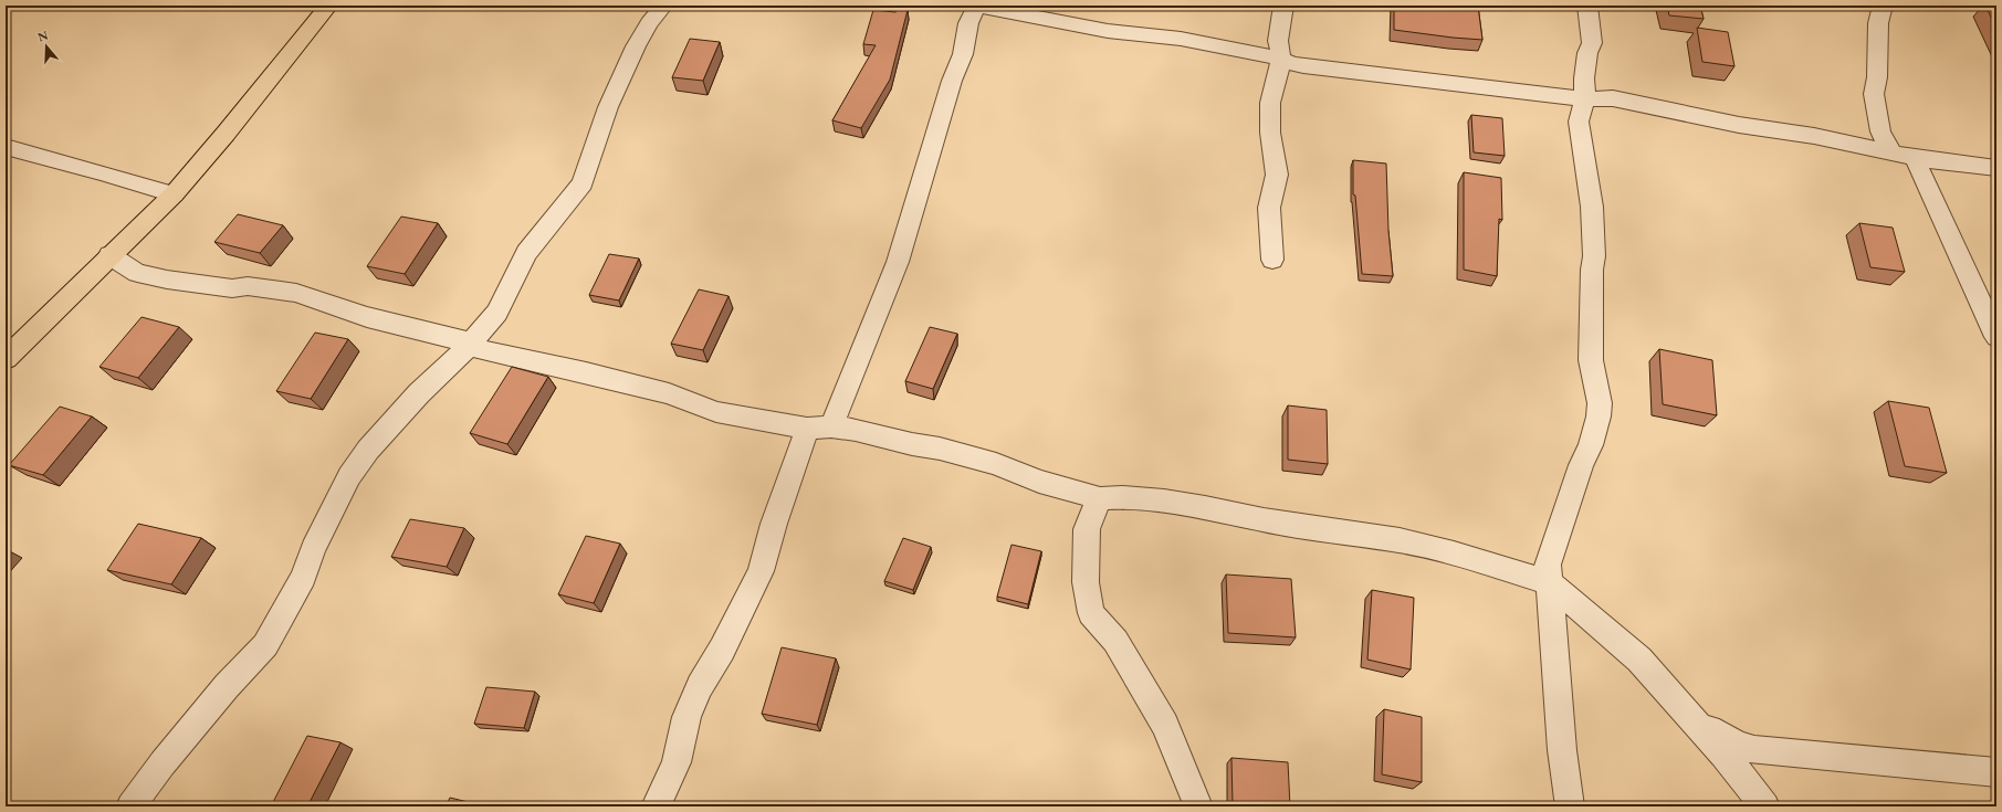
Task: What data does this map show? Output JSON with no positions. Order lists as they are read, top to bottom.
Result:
{
  "north": "top"
}
